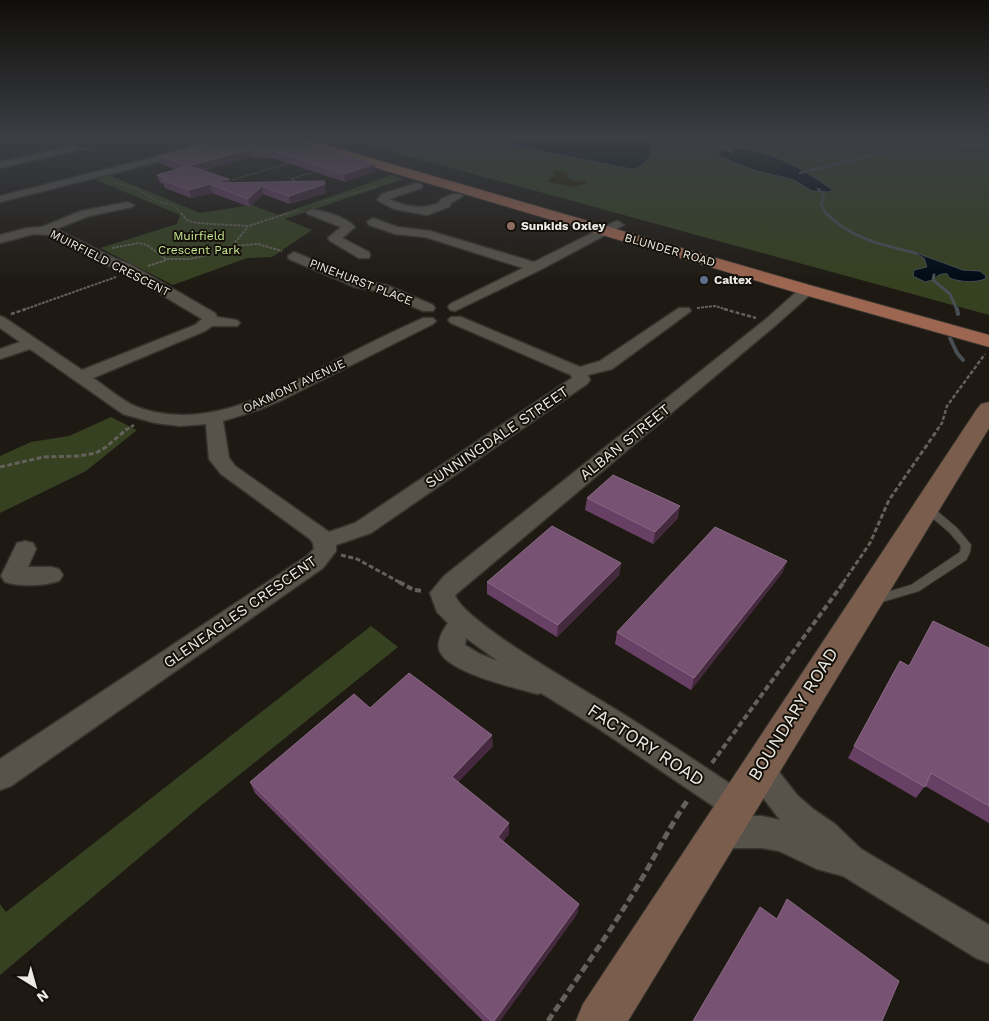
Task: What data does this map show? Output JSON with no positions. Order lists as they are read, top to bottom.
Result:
{
  "streets": {
    "main road": ["BLUNDER ROAD", "BOUNDARY ROAD"],
    "street": [
      "MUIRFIELD CRESCENT",
      "PINEHURST PLACE",
      "OAKMONT AVENUE",
      "SUNNINGDALE STREET",
      "ALBAN STREET",
      "GLENEAGLES CRESCENT",
      "FACTORY ROAD"
    ]
  },
  "crossings": [
    ["BLUNDER ROAD", "ALBAN STREET"],
    ["PINEHURST PLACE", "OAKMONT AVENUE"],
    ["OAKMONT AVENUE", "GLENEAGLES CRESCENT"],
    ["SUNNINGDALE STREET", "GLENEAGLES CRESCENT"],
    ["ALBAN STREET", "FACTORY ROAD"],
    ["BOUNDARY ROAD", "FACTORY ROAD"]
  ],
  "parks": ["Muirfield Crescent Park"],
  "places": ["Sunkids Oxley", "Caltex"],
  "north": "bottom right"
}
